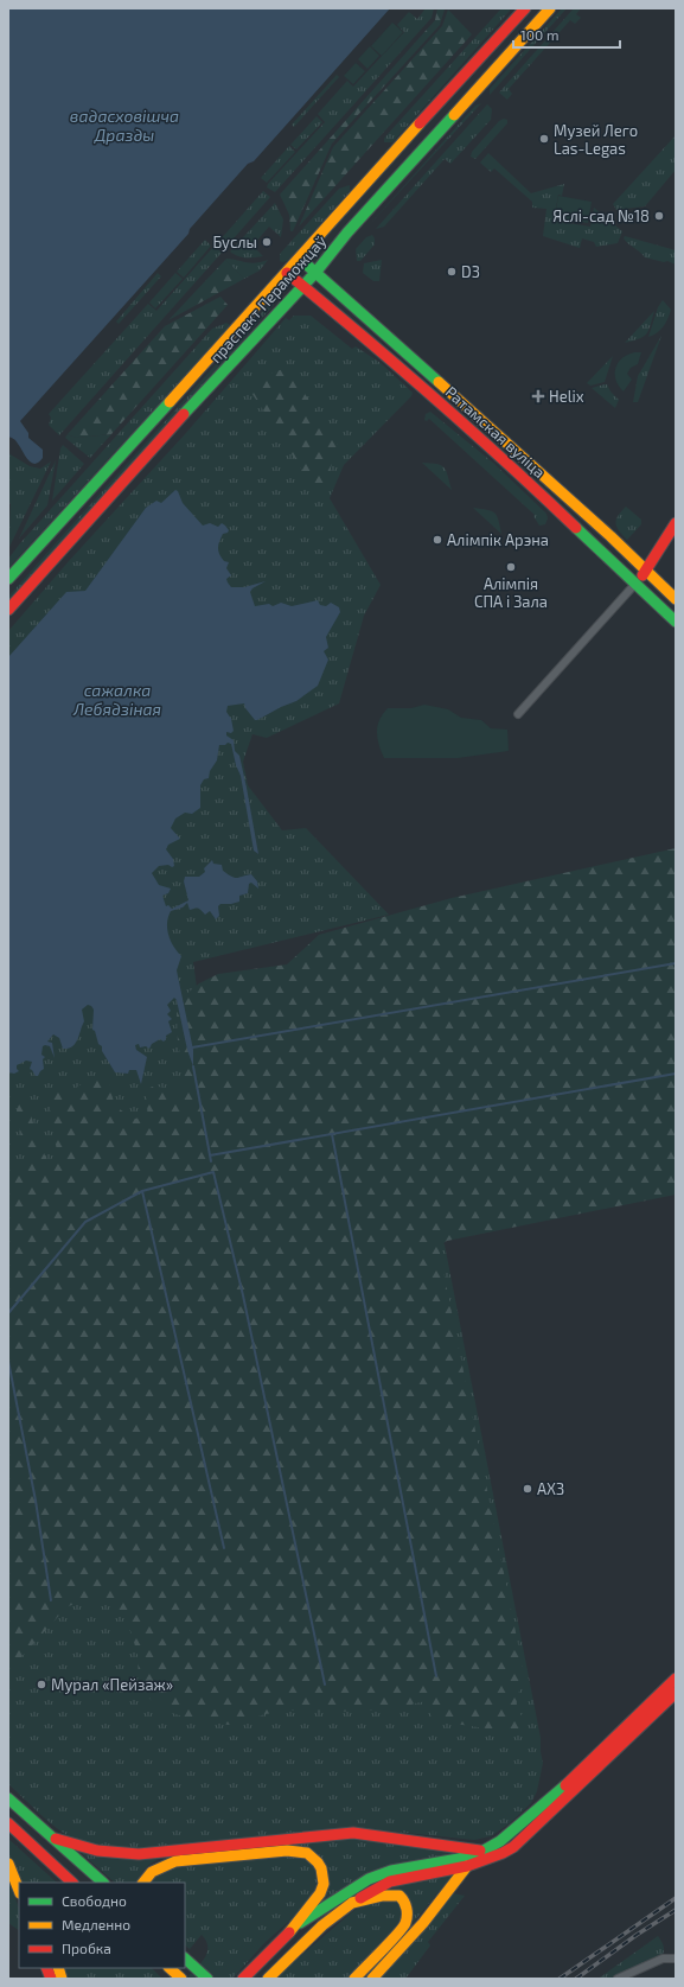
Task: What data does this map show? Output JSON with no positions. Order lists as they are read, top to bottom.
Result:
{
  "streets": {
    "main road": ["праспект Пераможцаў", "Ратамская вуліца"]
  },
  "crossings": [
    ["праспект Пераможцаў", "Ратамская вуліца"]
  ],
  "water": ["вадасховішча Дразды", "сажалка Лебядзіная"],
  "places": {
    "other": [
      "Музей Лего Las-Legas",
      "Яслі-сад №18",
      "Буслы",
      "D3",
      "Алімпік Арэна",
      "Алімпія СПА і Зала",
      "АХЗ",
      "Мурал «Пейзаж»"
    ],
    "health": ["Helix"]
  },
  "legend": ["Свободно", "Медленно", "Пробка"],
  "scale_bar": "100 m"
}
